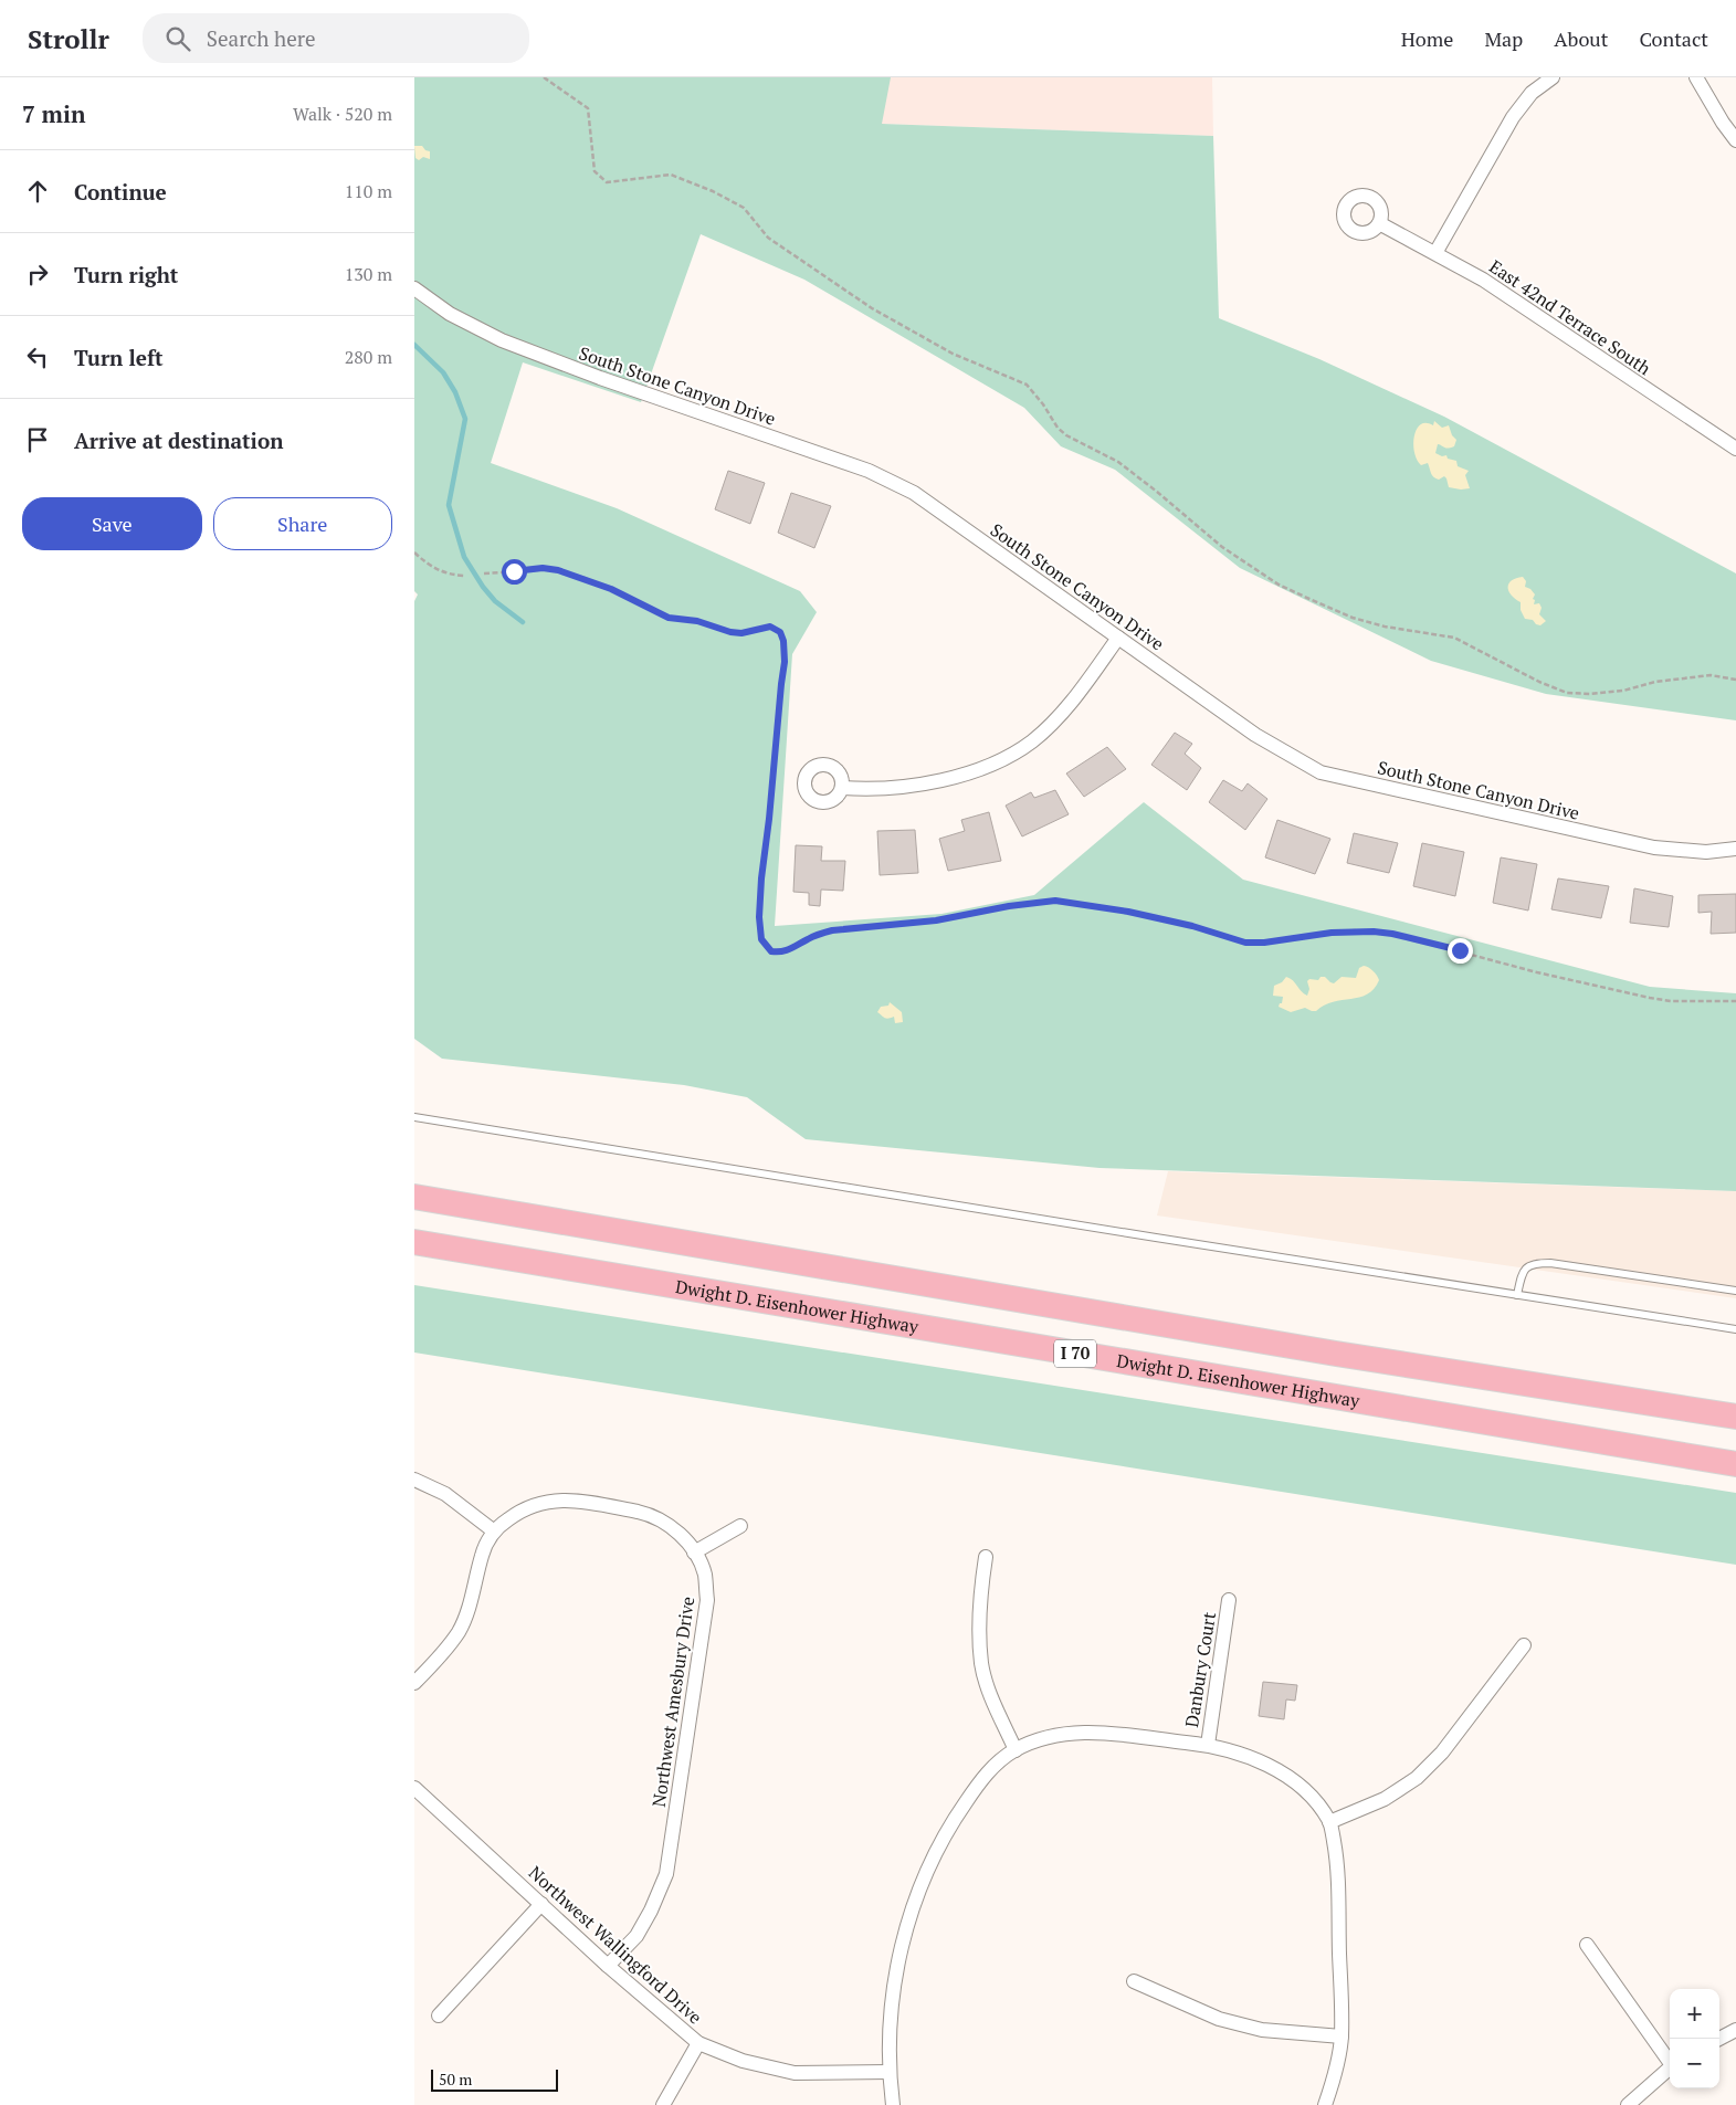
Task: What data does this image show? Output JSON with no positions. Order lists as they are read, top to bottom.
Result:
{
  "streets": {
    "highway": ["Dwight D. Eisenhower Highway", "I 70"],
    "street": [
      "East 42nd Terrace South",
      "South Stone Canyon Drive",
      "Danbury Court",
      "Northwest Amesbury Drive",
      "Northwest Wallingford Drive"
    ]
  },
  "crossings": [
    ["Northwest Amesbury Drive", "Northwest Wallingford Drive"]
  ],
  "scale_bar": "50 m",
  "page": {
    "header": "Strollr",
    "search": "Search here",
    "nav": [
      "Home",
      "Map",
      "About",
      "Contact"
    ],
    "heading": ["7 min", "Walk · 520 m"],
    "list": [
      ["Continue", "110 m"],
      ["Turn right", "130 m"],
      ["Turn left", "280 m"],
      "Arrive at destination"
    ],
    "buttons": ["Save", "Share"],
    "map_buttons": ["+", "−"],
    "scale": "50 m"
  }
}
